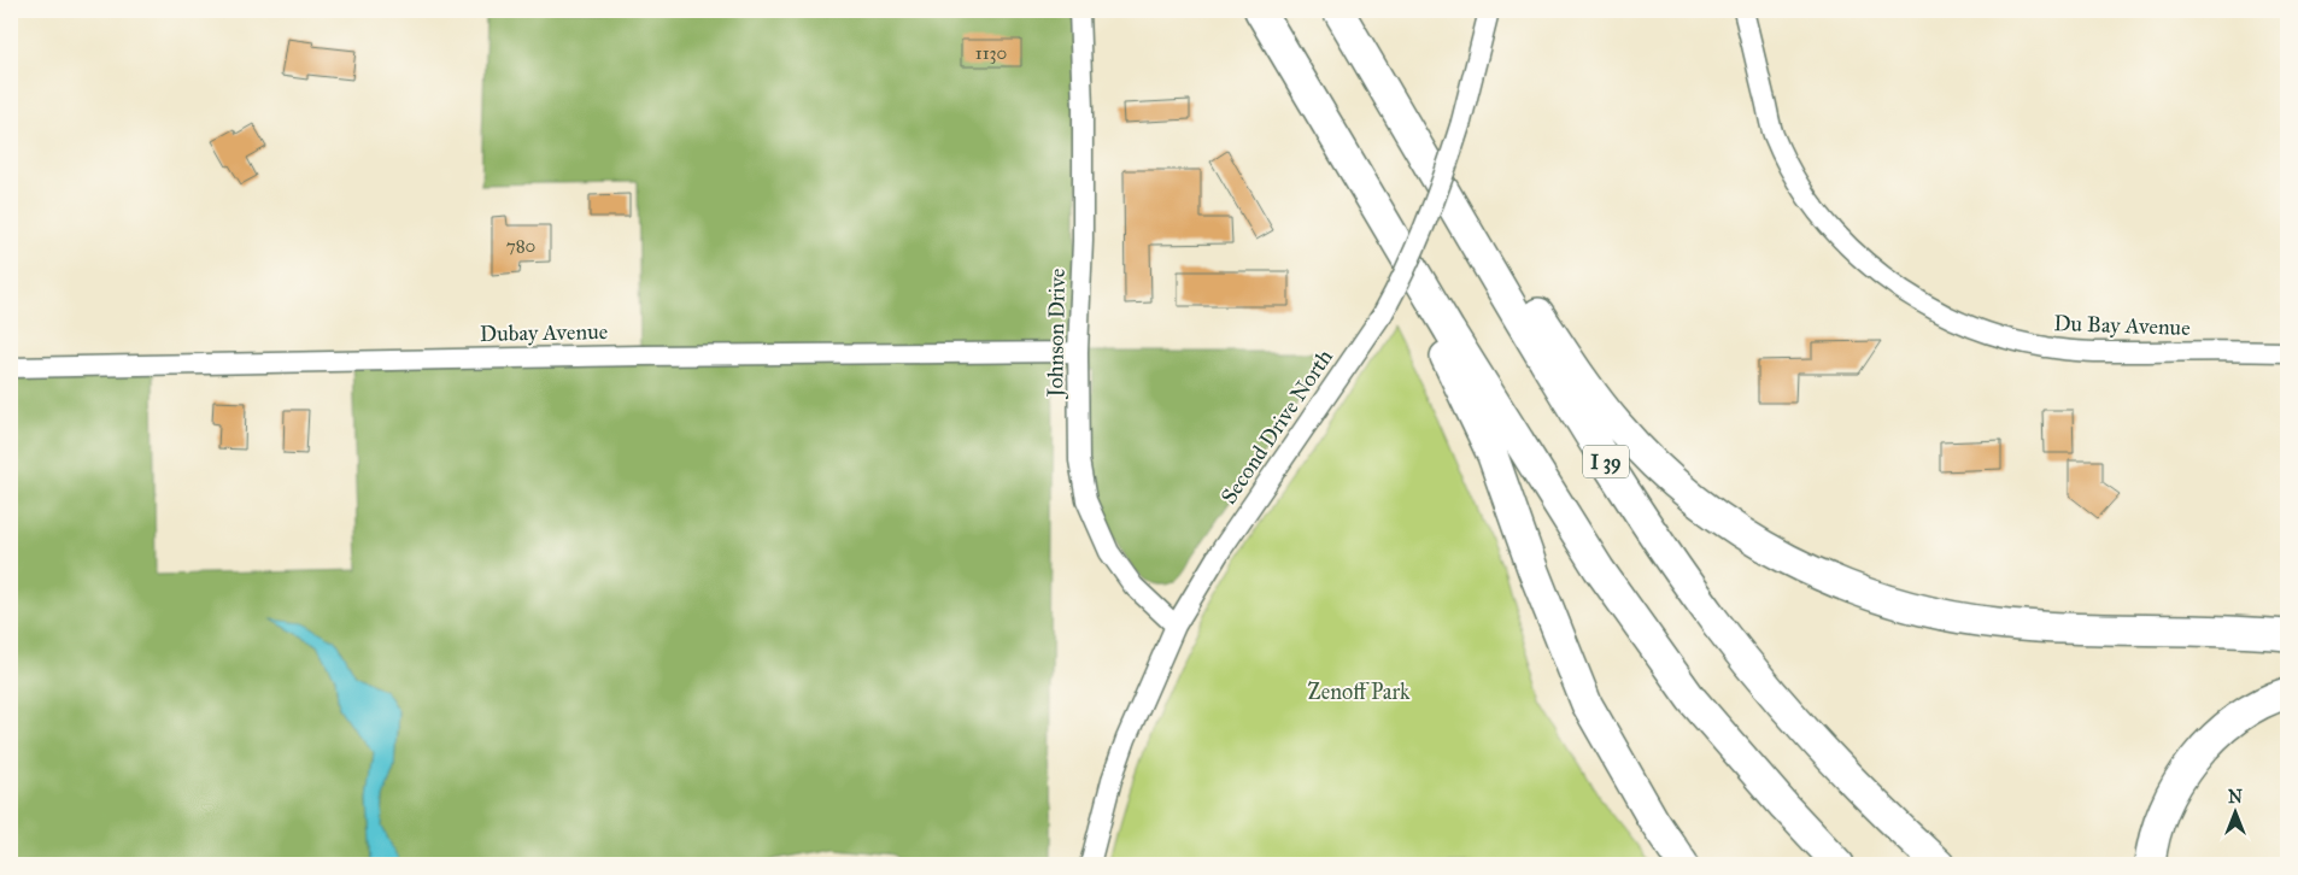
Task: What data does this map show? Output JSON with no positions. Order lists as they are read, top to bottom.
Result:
{
  "streets": {
    "highway": ["I 39"],
    "street": [
      "Du Bay Avenue",
      "Dubay Avenue",
      "Johnson Drive",
      "Second Drive North"
    ]
  },
  "crossings": [
    ["Dubay Avenue", "Johnson Drive"],
    ["Johnson Drive", "Second Drive North"]
  ],
  "parks": ["Zenoff Park"],
  "house_numbers": ["1130", "780"],
  "north": "top"
}
